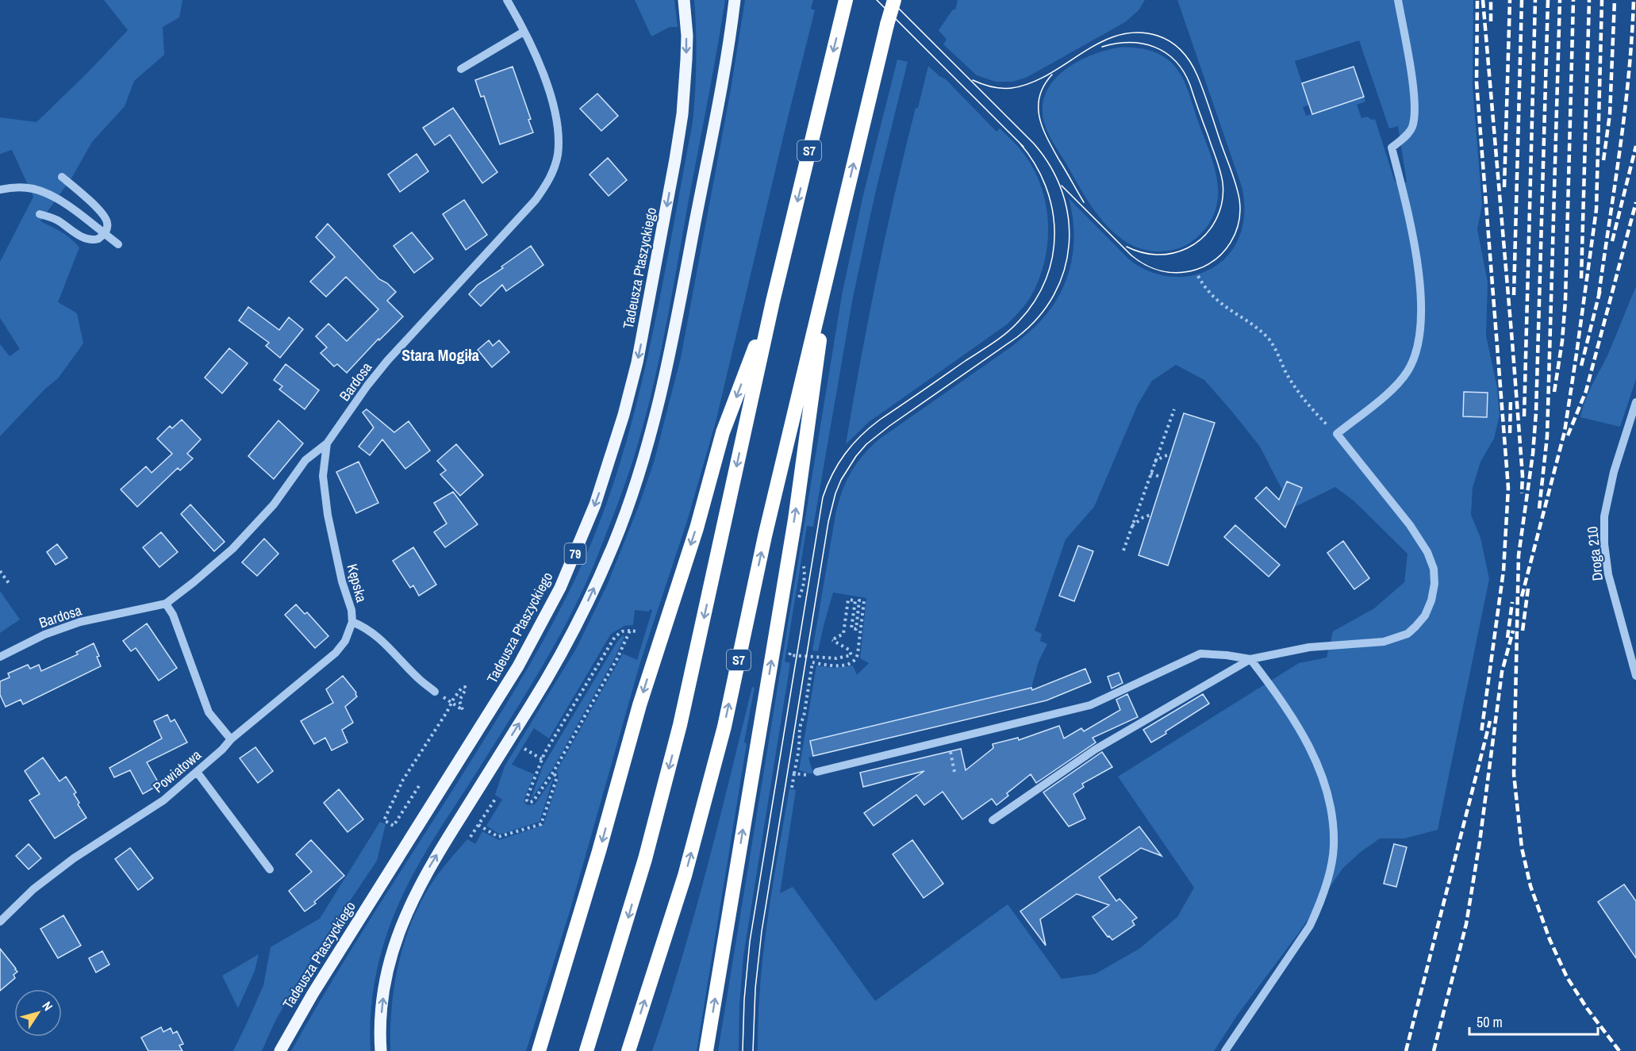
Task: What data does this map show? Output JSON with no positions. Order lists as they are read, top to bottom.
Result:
{
  "streets": {
    "highway": ["S7"],
    "main road": ["Tadeusza Ptaszyckiego", "79"],
    "street": [
      "Bardosa",
      "Droga 210",
      "Kępska",
      "Powiatowa"
    ]
  },
  "crossings": [
    ["Bardosa", "Kępska"],
    ["Kępska", "Powiatowa"]
  ],
  "districts": ["Stara Mogiła"],
  "scale_bar": "50 m",
  "north": "top right"
}
